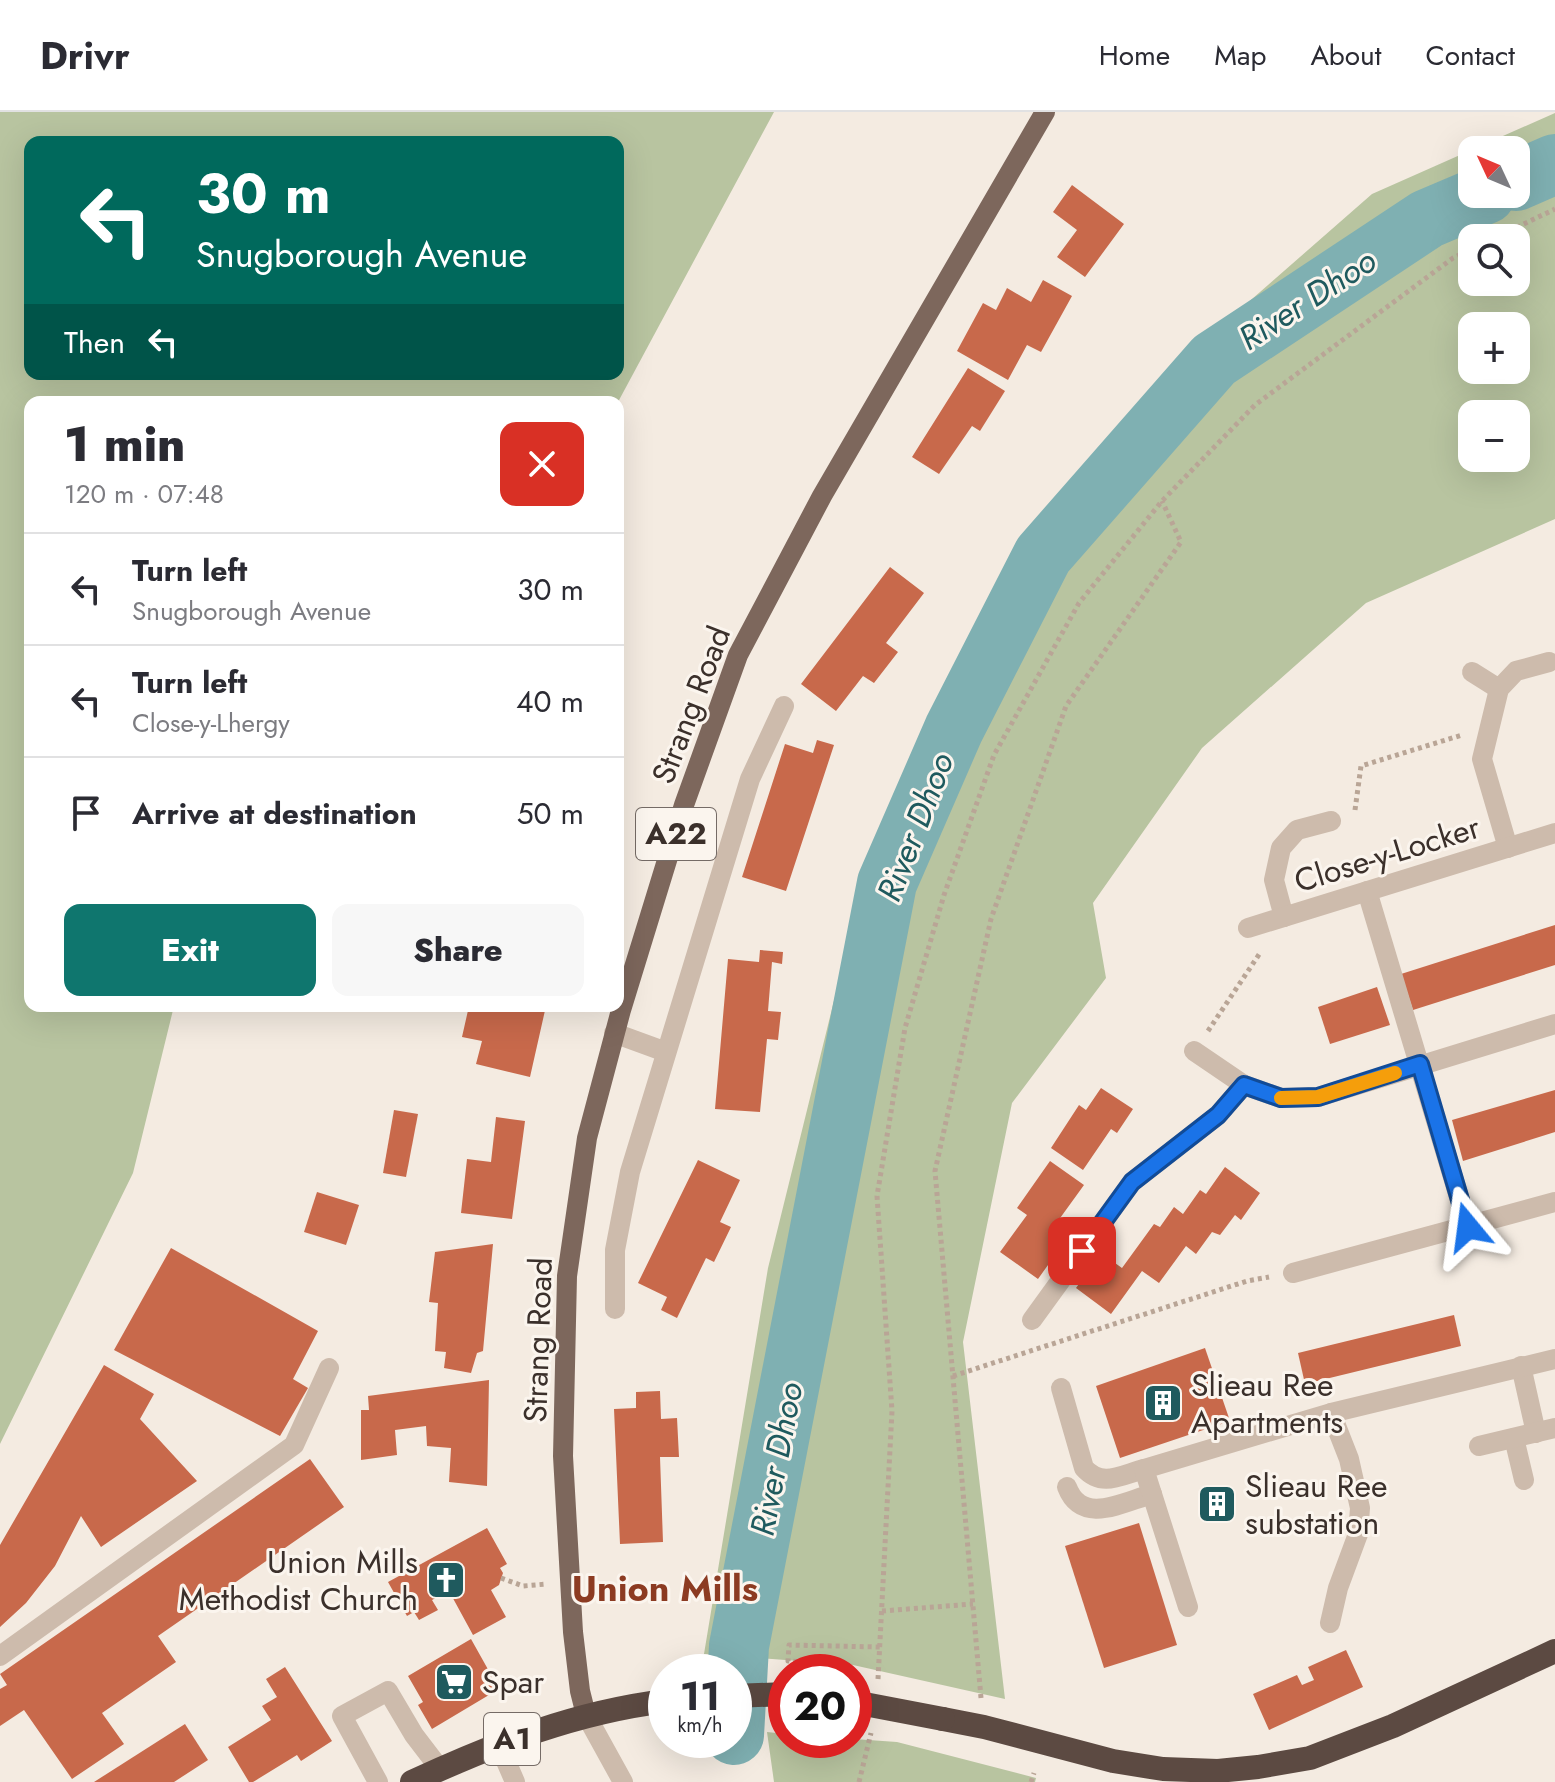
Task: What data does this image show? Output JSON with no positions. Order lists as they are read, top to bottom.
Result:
{
  "streets": {
    "highway": ["A1"],
    "main road": ["Strang Road", "A22"],
    "street": ["Close-y-Locker"]
  },
  "crossings": [
    ["Strang Road", "A1"]
  ],
  "districts": ["Union Mills"],
  "water": ["River Dhoo"],
  "places": {
    "building": ["Slieau Ree Apartments", "Slieau Ree substation"],
    "church": ["Union Mills Methodist Church"],
    "supermarket": ["Spar"]
  },
  "north": "top left",
  "page": {
    "header": "Drivr",
    "nav": [
      "Home",
      "Map",
      "About",
      "Contact"
    ],
    "map_buttons": ["+", "−"],
    "turn": ["30 m", "Snugborough Avenue"],
    "then": "Then",
    "heading": ["1 min", "120 m · 07:48"],
    "list": [
      {
        "name": "Turn left",
        "note": "Snugborough Avenue",
        "value": "30 m"
      },
      {
        "name": "Turn left",
        "note": "Close-y-Lhergy",
        "value": "40 m"
      },
      {
        "name": "Arrive at destination",
        "value": "50 m"
      }
    ],
    "buttons": ["Exit", "Share"],
    "speed": "11 km/h",
    "limit": "20"
  }
}
